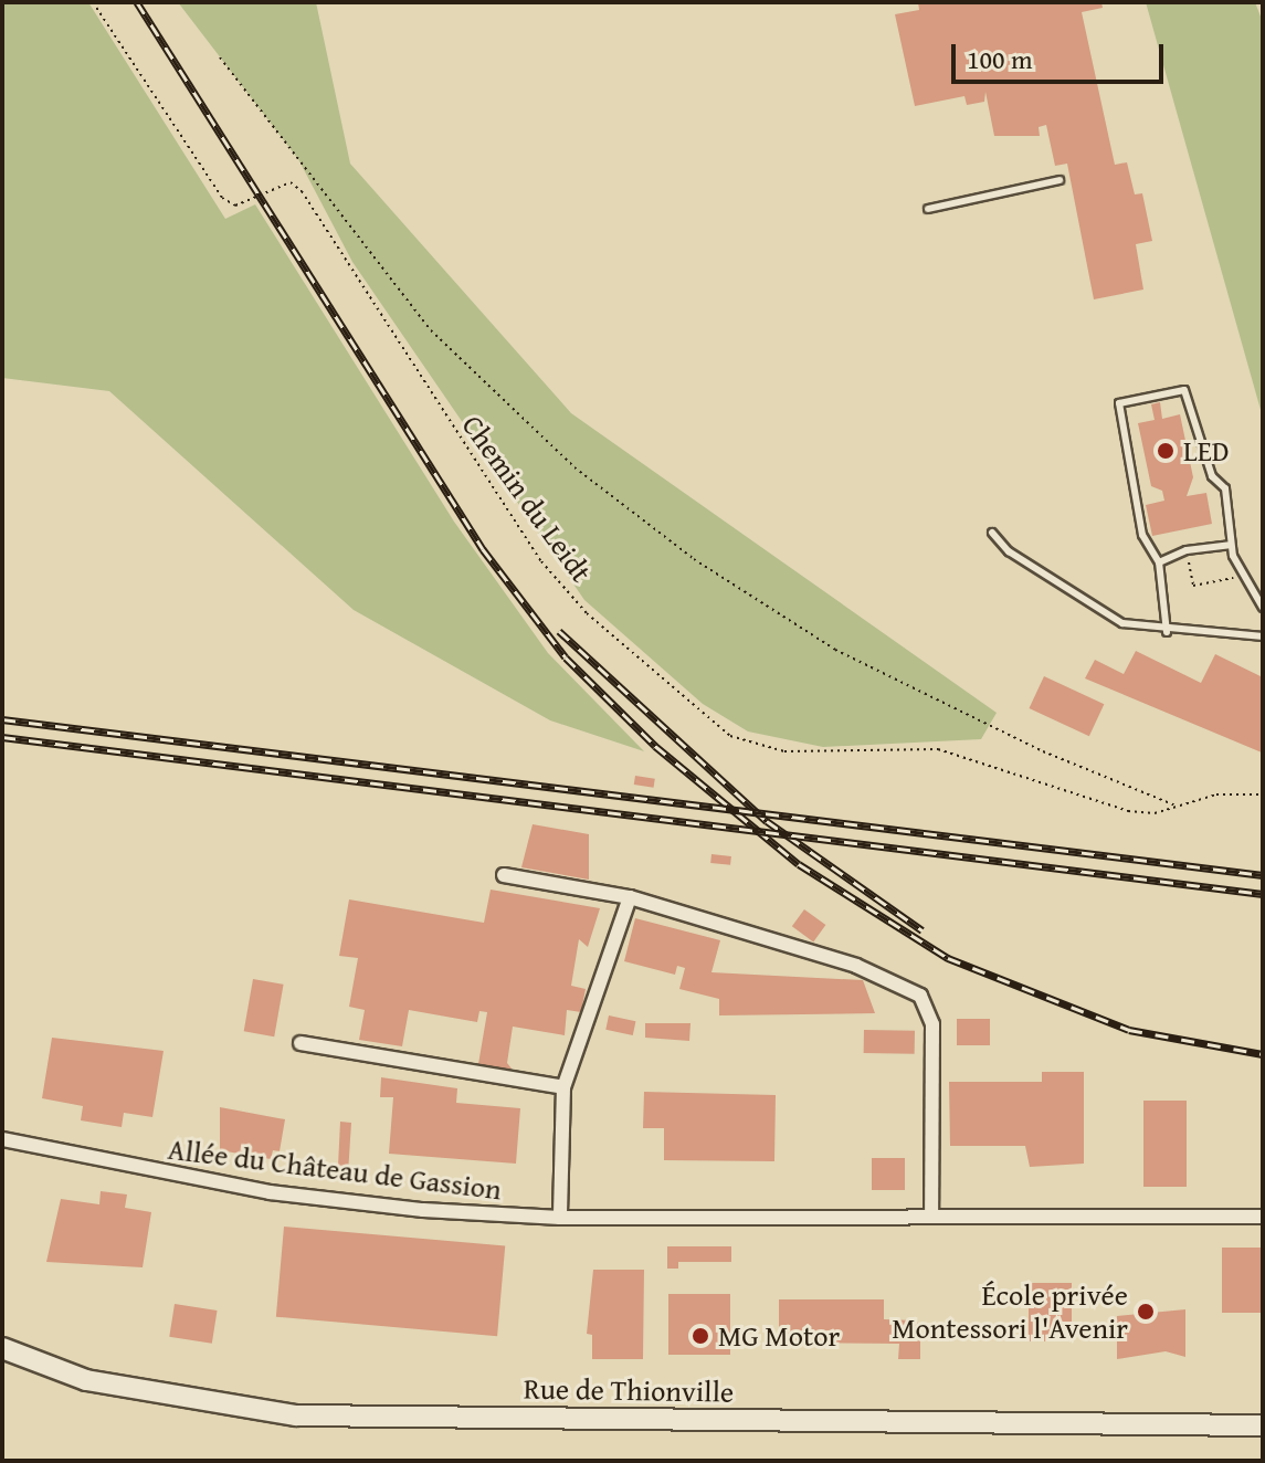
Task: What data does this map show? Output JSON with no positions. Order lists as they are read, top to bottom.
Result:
{
  "streets": {
    "main road": ["Rue de Thionville"],
    "street": ["Allée du Château de Gassion"],
    "path": ["Chemin du Leidt"]
  },
  "places": ["LED", "École privée Montessori l'Avenir", "MG Motor"],
  "scale_bar": "100 m"
}
